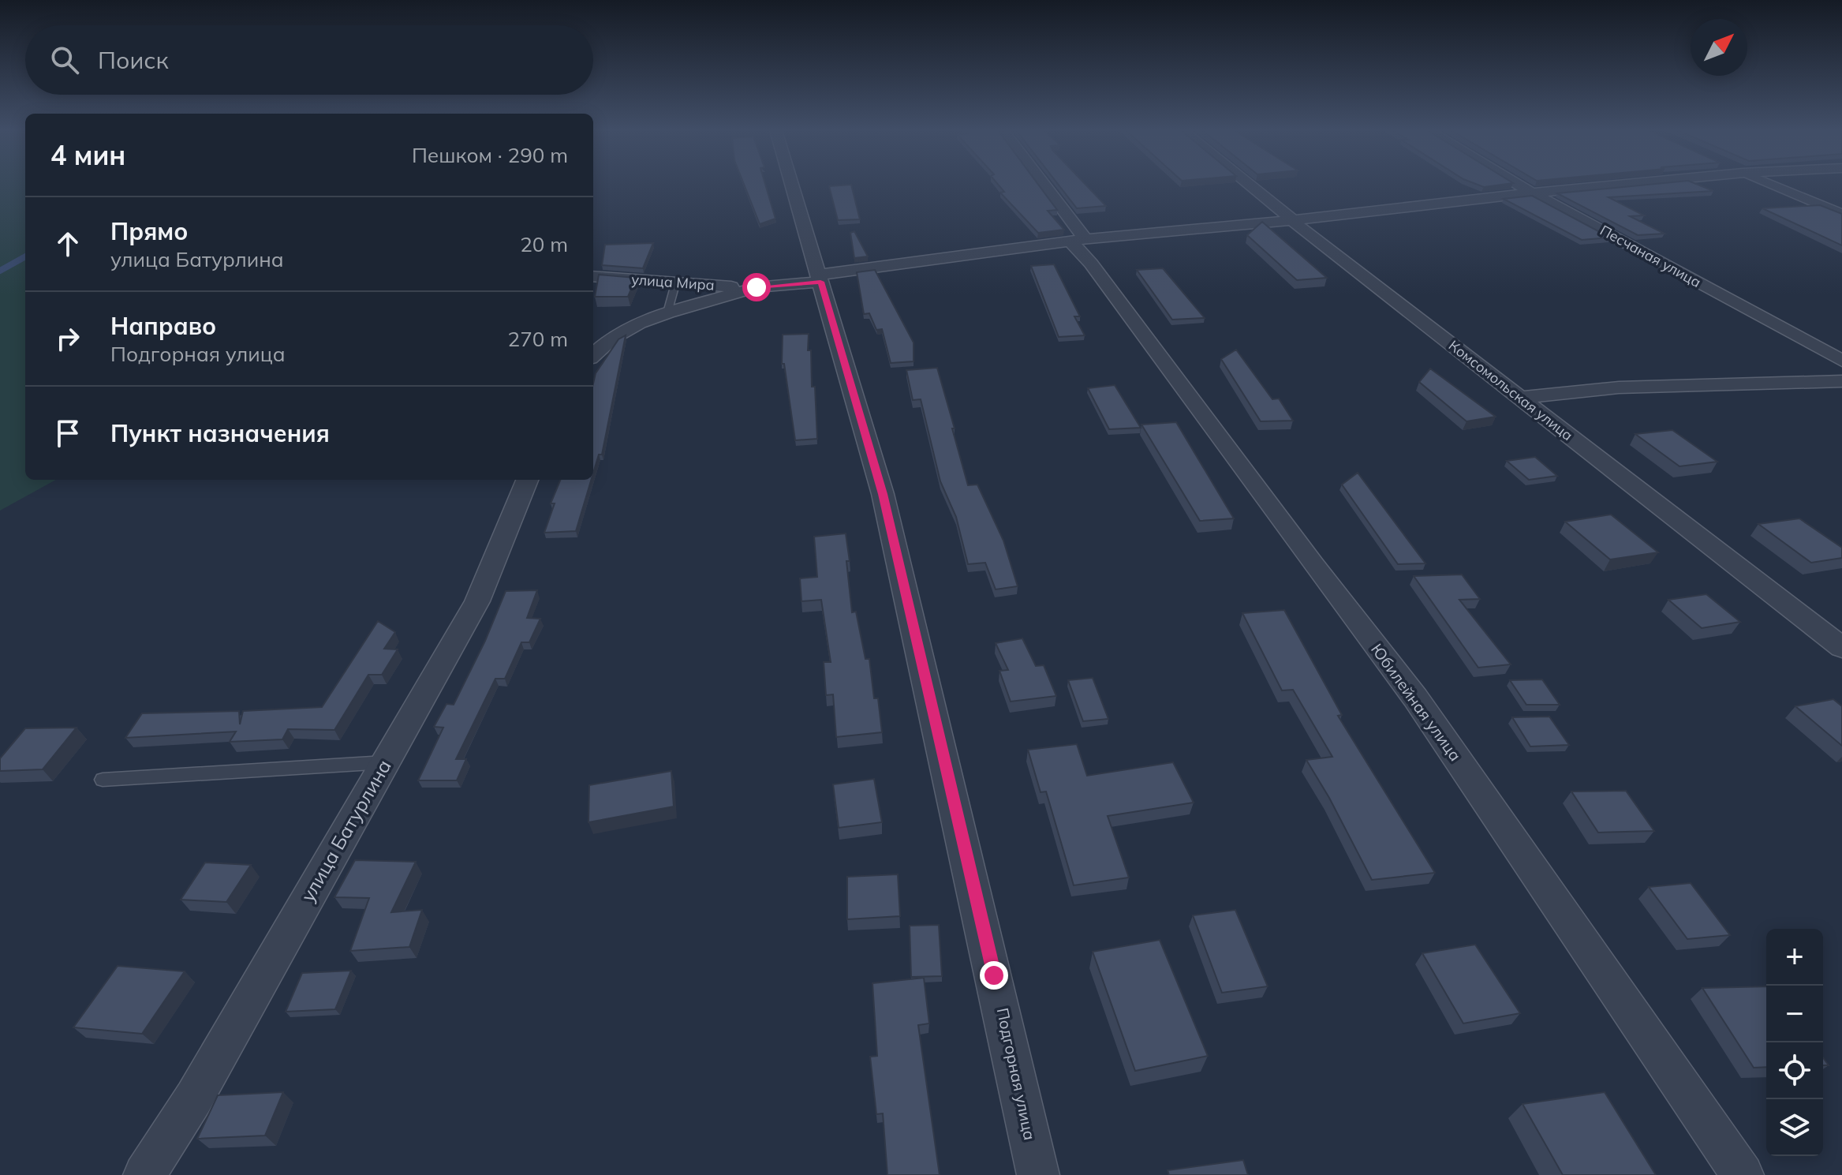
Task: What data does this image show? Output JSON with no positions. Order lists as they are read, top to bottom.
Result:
{
  "streets": {
    "street": [
      "Песчаная улица",
      "улица Мира",
      "Комсомольская улица",
      "Юбилейная улица",
      "улица Батурлина",
      "Подгорная улица"
    ]
  },
  "north": "top right",
  "page": {
    "search": "Поиск",
    "heading": ["4 мин", "Пешком · 290 m"],
    "list": [
      ["Прямо", "улица Батурлина", "20 m"],
      ["Направо", "Подгорная улица", "270 m"],
      "Пункт назначения"
    ],
    "map_buttons": ["+", "−"]
  }
}
